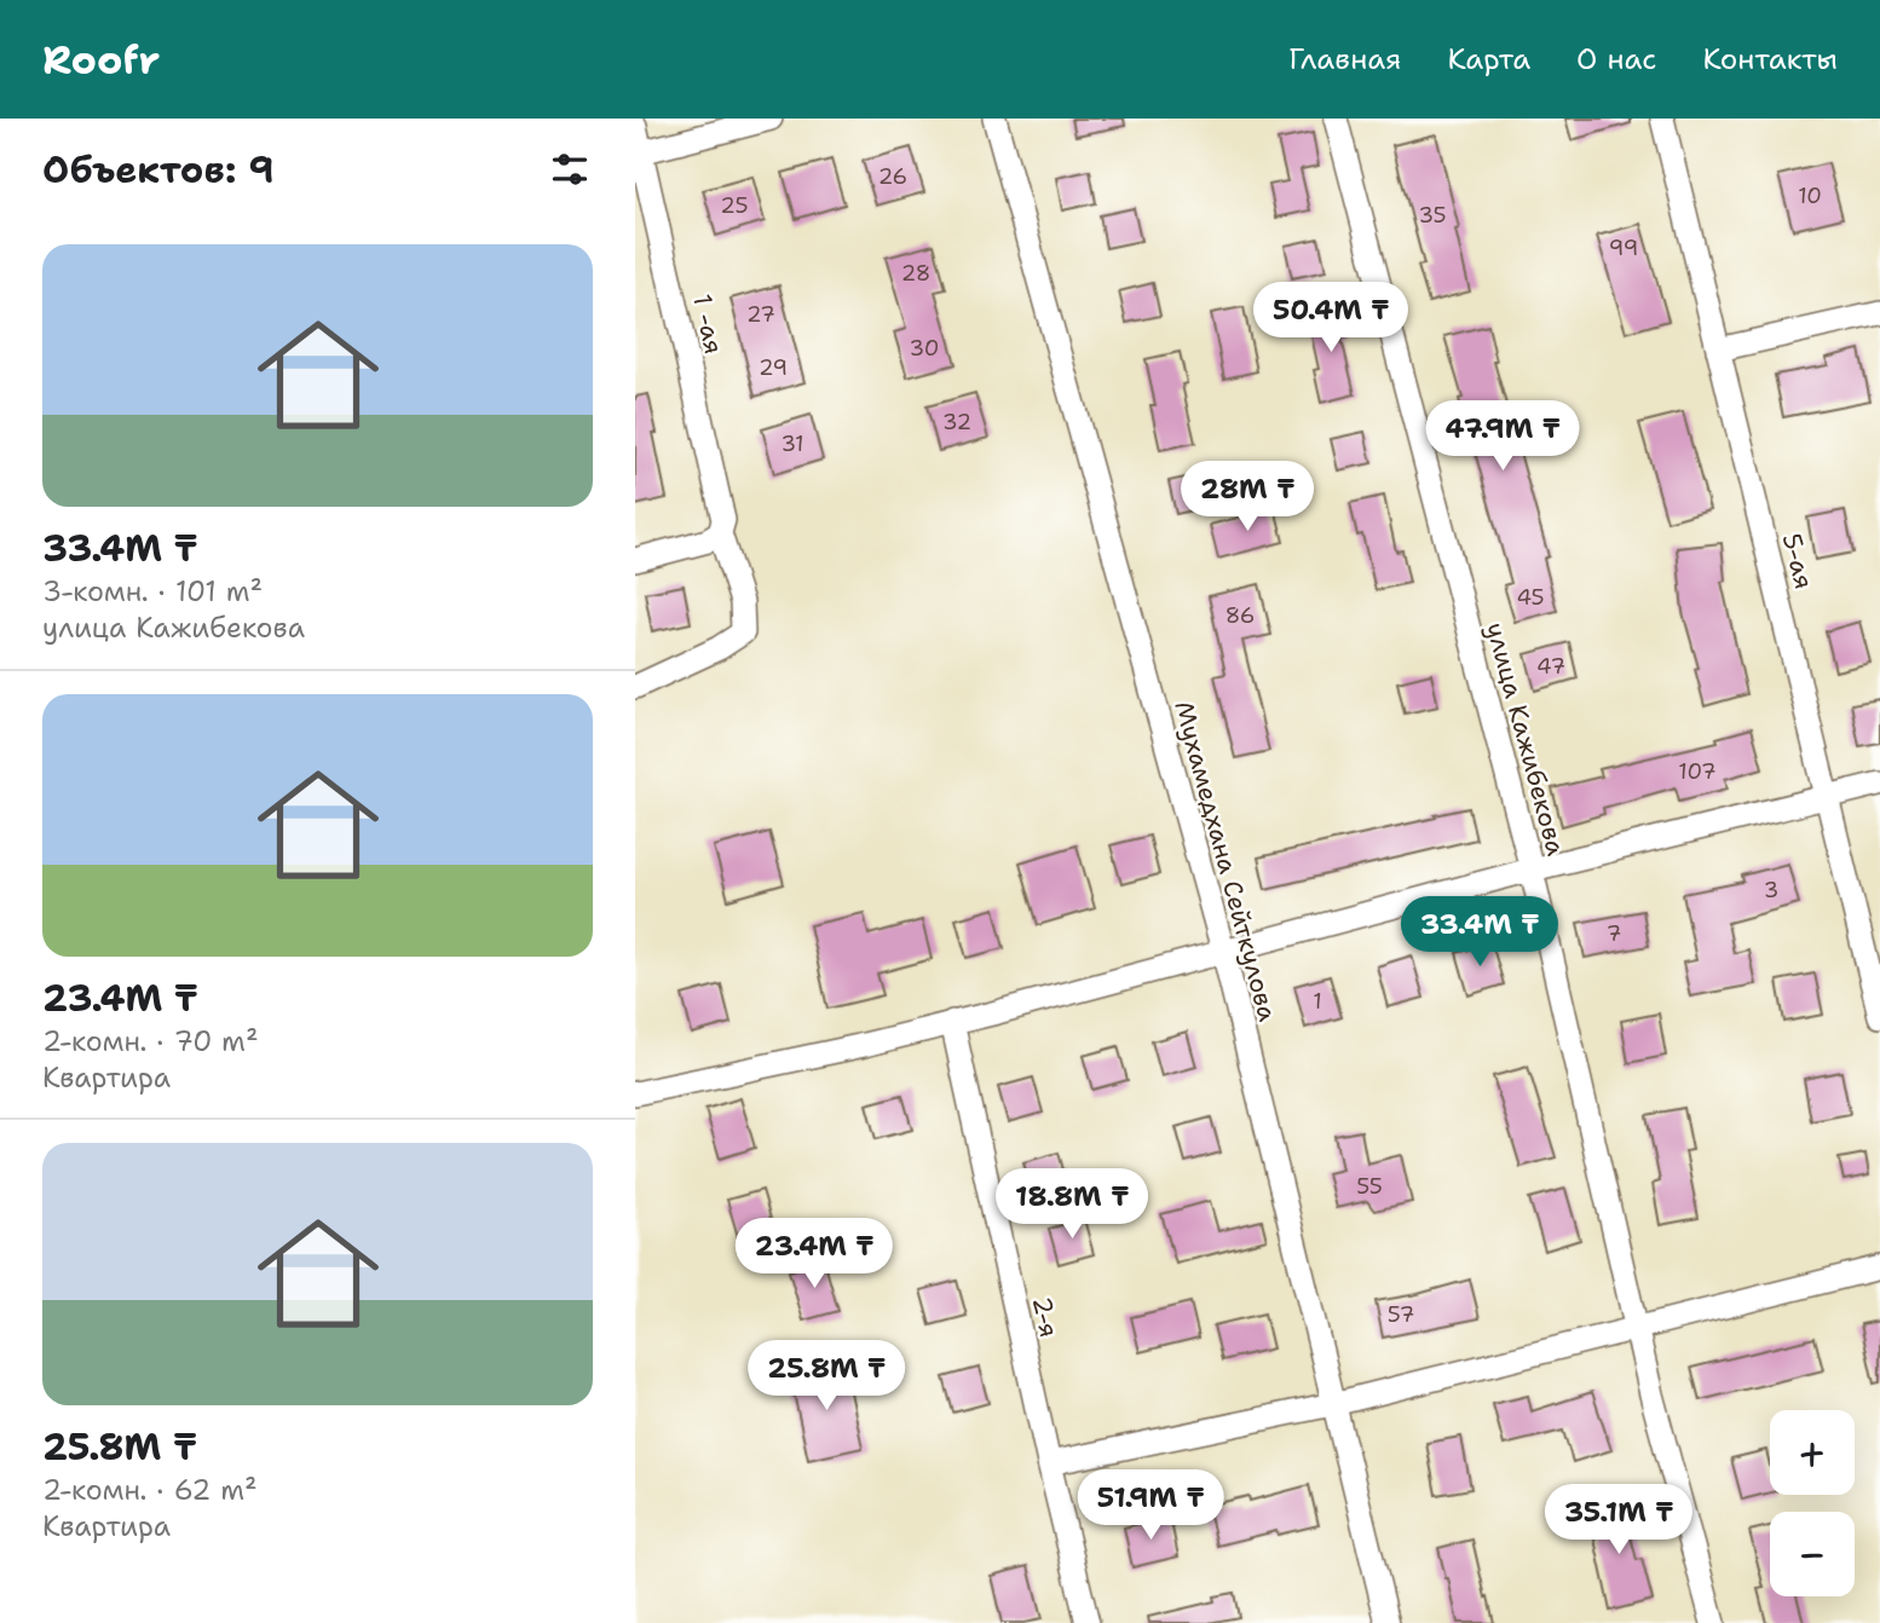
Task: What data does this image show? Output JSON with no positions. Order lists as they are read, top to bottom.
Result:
{
  "streets": {
    "street": [
      "1 -ая",
      "5-ая",
      "улица Кажибекова",
      "Мухамедхана Сейткулова",
      "2-я"
    ]
  },
  "house_numbers": [
    "26",
    "10",
    "25",
    "35",
    "99",
    "28",
    "27",
    "30",
    "29",
    "32",
    "31",
    "45",
    "86",
    "47",
    "107",
    "3",
    "7",
    "1",
    "55",
    "57"
  ],
  "page": {
    "header": "Roofr",
    "nav": [
      "Главная",
      "Карта",
      "О нас",
      "Контакты"
    ],
    "heading": "Объектов: 9",
    "list": [
      {
        "name": "33.4M ₸",
        "note": "3-комн. · 101 m² · улица Кажибекова"
      },
      {
        "name": "23.4M ₸",
        "note": "2-комн. · 70 m² · Квартира"
      },
      {
        "name": "25.8M ₸",
        "note": "2-комн. · 62 m² · Квартира"
      }
    ],
    "price": [
      "50.4M ₸",
      "47.9M ₸",
      "28M ₸",
      "33.4M ₸",
      "18.8M ₸",
      "23.4M ₸",
      "25.8M ₸",
      "51.9M ₸",
      "35.1M ₸"
    ],
    "map_buttons": ["+", "−"]
  }
}
